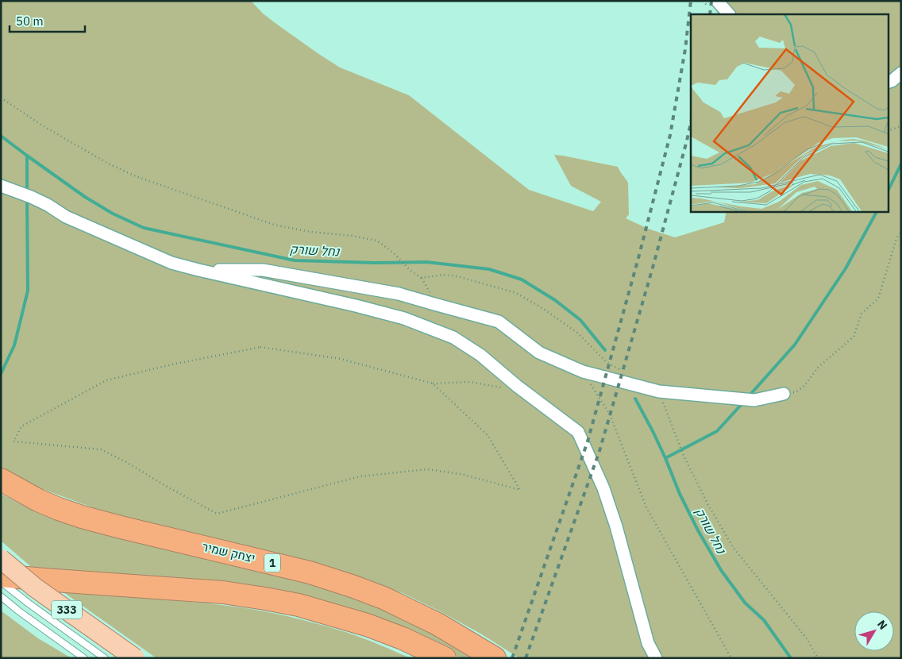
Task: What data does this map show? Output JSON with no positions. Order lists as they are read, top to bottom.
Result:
{
  "streets": {
    "highway": ["יצחק שמיר", "1"],
    "main road": ["333"]
  },
  "water": ["נחל שורק"],
  "scale_bar": "50 m",
  "north": "top right"
}
